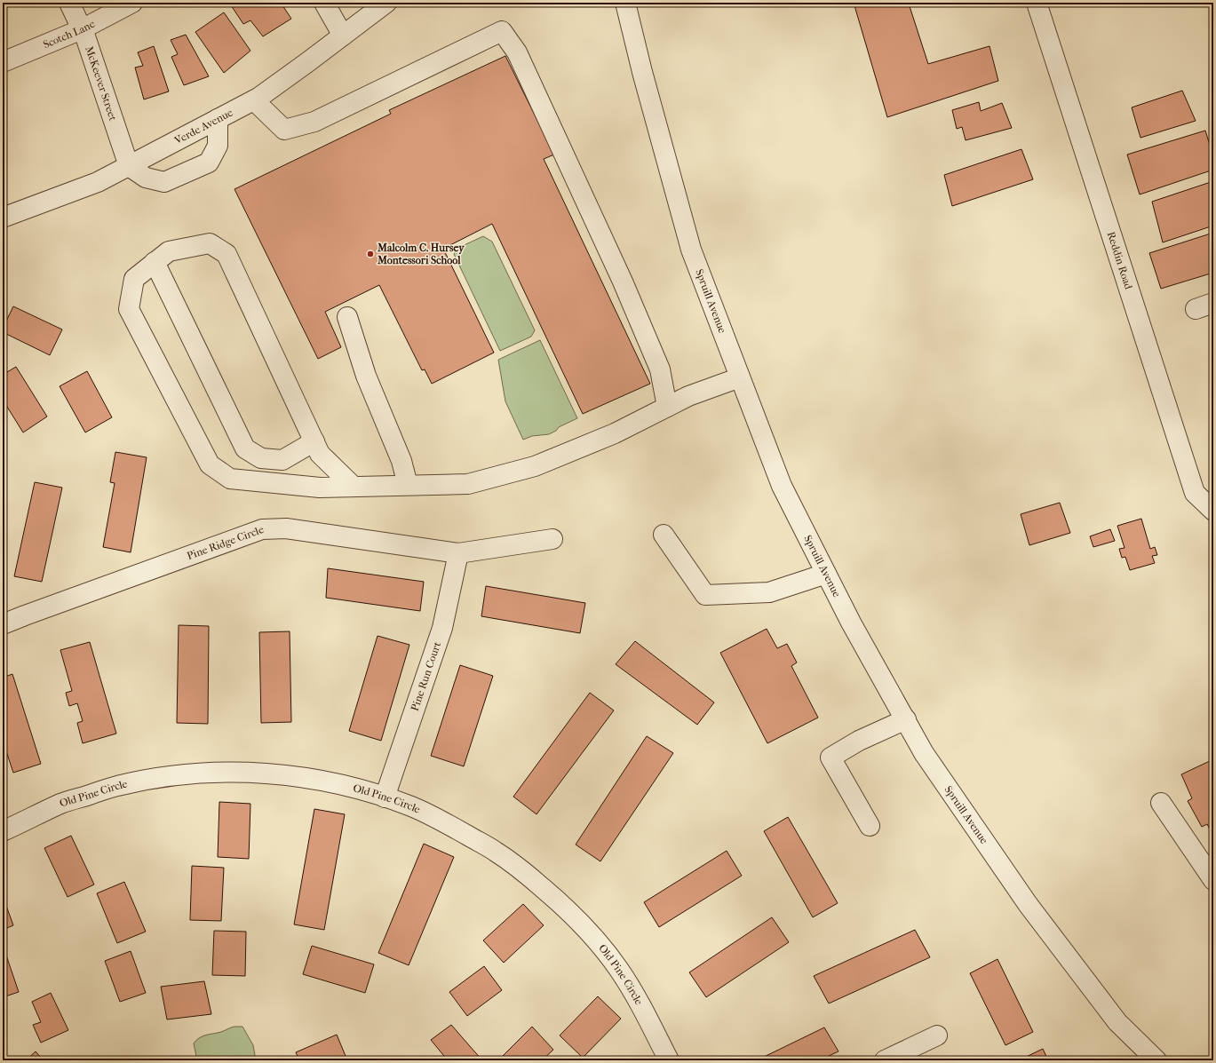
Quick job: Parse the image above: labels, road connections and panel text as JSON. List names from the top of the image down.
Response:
{
  "streets": {
    "street": [
      "Scotch Lane",
      "McKeever Street",
      "Verde Avenue",
      "Reddin Road",
      "Spruill Avenue",
      "Pine Ridge Circle",
      "Pine Run Court",
      "Old Pine Circle"
    ]
  },
  "crossings": [
    ["Scotch Lane", "McKeever Street"],
    ["McKeever Street", "Verde Avenue"],
    ["Pine Ridge Circle", "Pine Run Court"],
    ["Pine Run Court", "Old Pine Circle"]
  ],
  "places": ["Malcolm C. Hursey Montessori School"]
}
